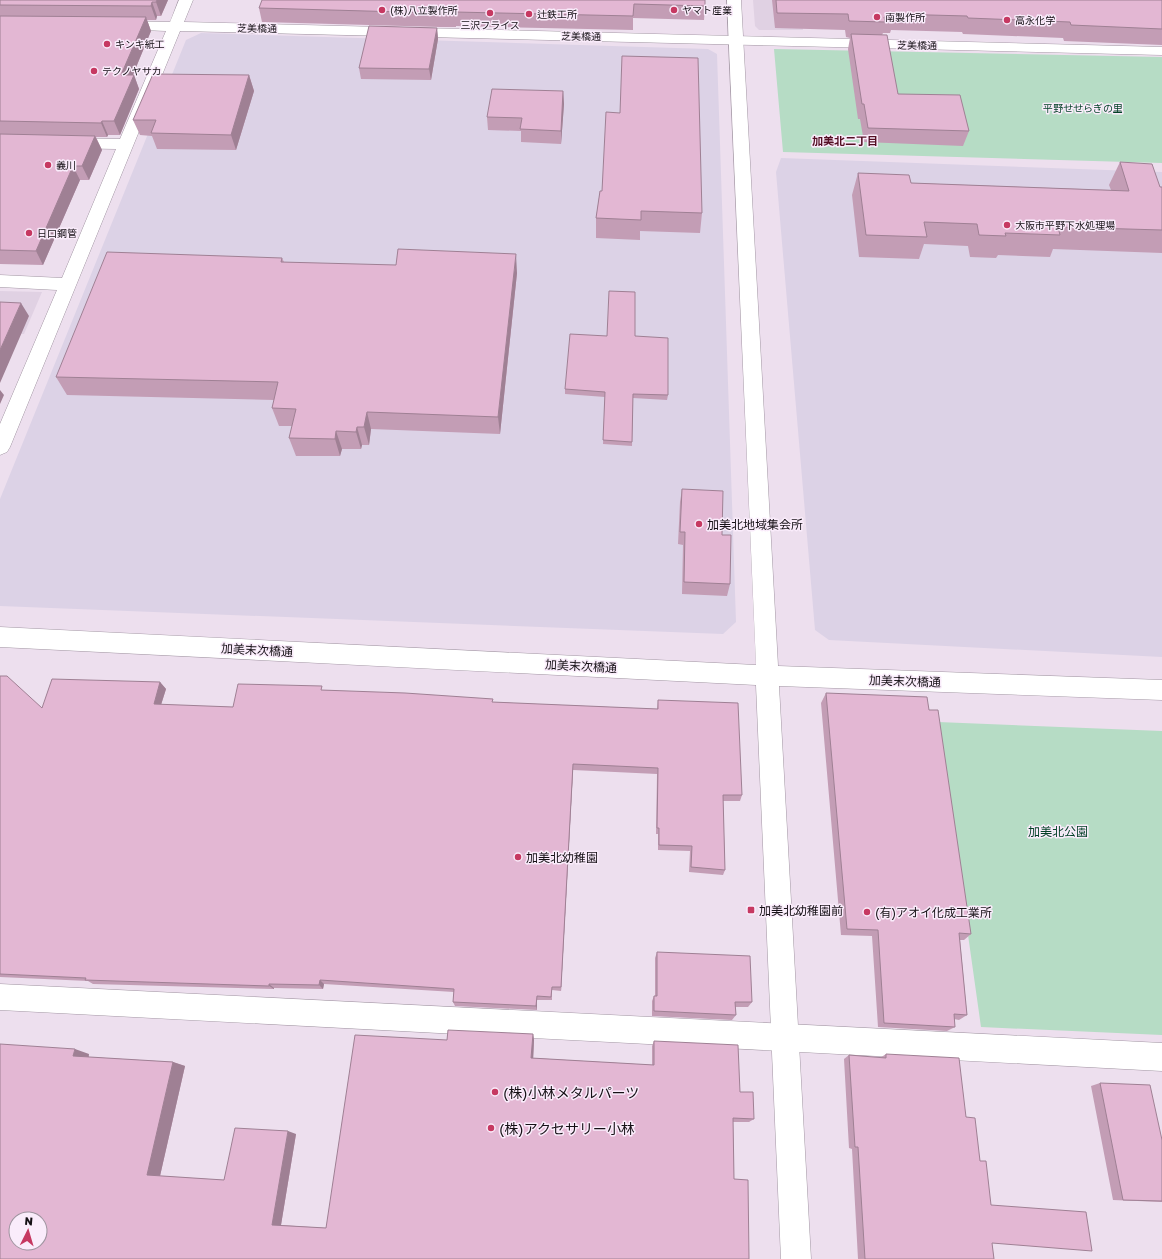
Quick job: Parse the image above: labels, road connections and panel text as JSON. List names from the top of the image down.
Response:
{
  "streets": {
    "street": ["芝美橋通", "加美末次橋通"]
  },
  "districts": ["加美北二丁目"],
  "parks": ["平野せせらぎの里", "加美北公園"],
  "places": {
    "other": [
      "(株)八立製作所",
      "ヤマト産業",
      "三沢フライス",
      "辻鉄工所",
      "南製作所",
      "高永化学",
      "キンキ紙工",
      "テクノヤサカ",
      "義川",
      "大阪市平野下水処理場",
      "日口鋼管",
      "加美北地域集会所",
      "加美北幼稚園",
      "(有)アオイ化成工業所",
      "(株)小林メタルパーツ",
      "(株)アクセサリー小林"
    ],
    "transit": ["加美北幼稚園前"]
  },
  "north": "top"
}
